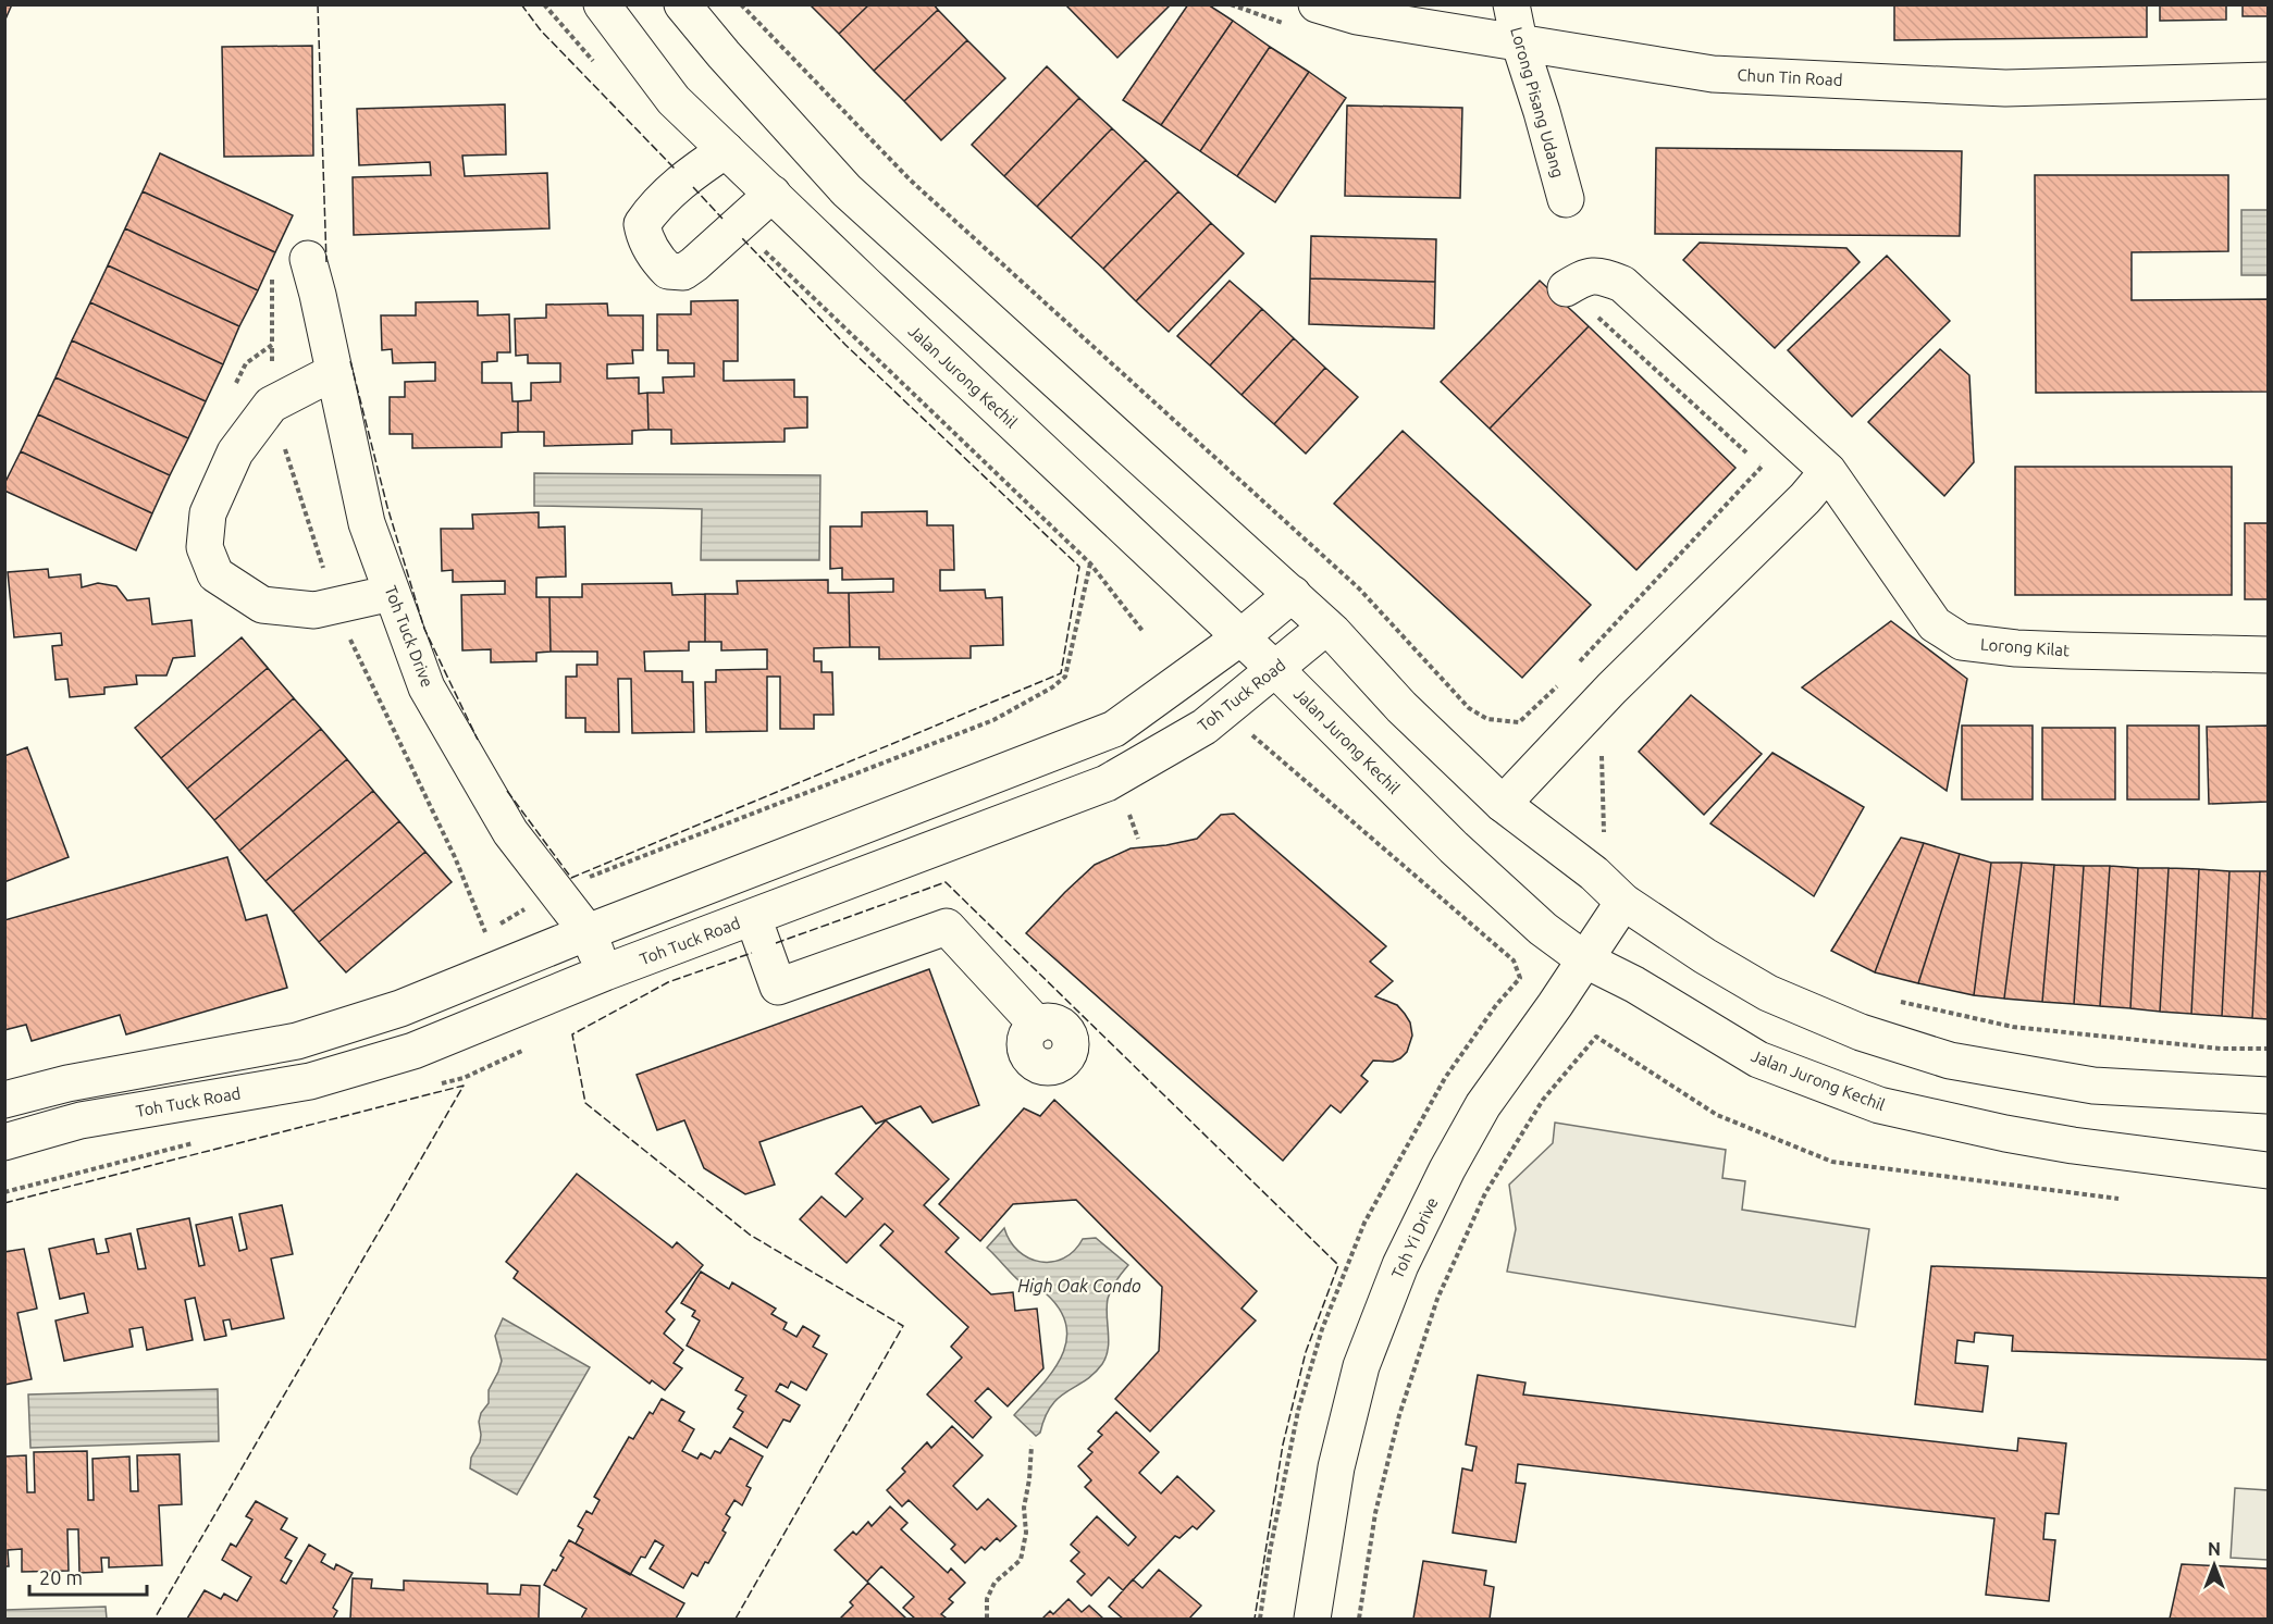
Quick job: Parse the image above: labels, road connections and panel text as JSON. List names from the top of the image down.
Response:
{
  "streets": {
    "street": [
      "Chun Tin Road",
      "Lorong Pisang Udang",
      "Jalan Jurong Kechil",
      "Toh Tuck Drive",
      "Lorong Kilat",
      "Toh Tuck Road",
      "Toh Yi Drive"
    ]
  },
  "crossings": [
    ["Chun Tin Road", "Lorong Pisang Udang"],
    ["Jalan Jurong Kechil", "Toh Tuck Road"],
    ["Jalan Jurong Kechil", "Toh Yi Drive"],
    ["Toh Tuck Drive", "Toh Tuck Road"]
  ],
  "water": ["High Oak Condo"],
  "scale_bar": "20 m",
  "north": "top"
}
